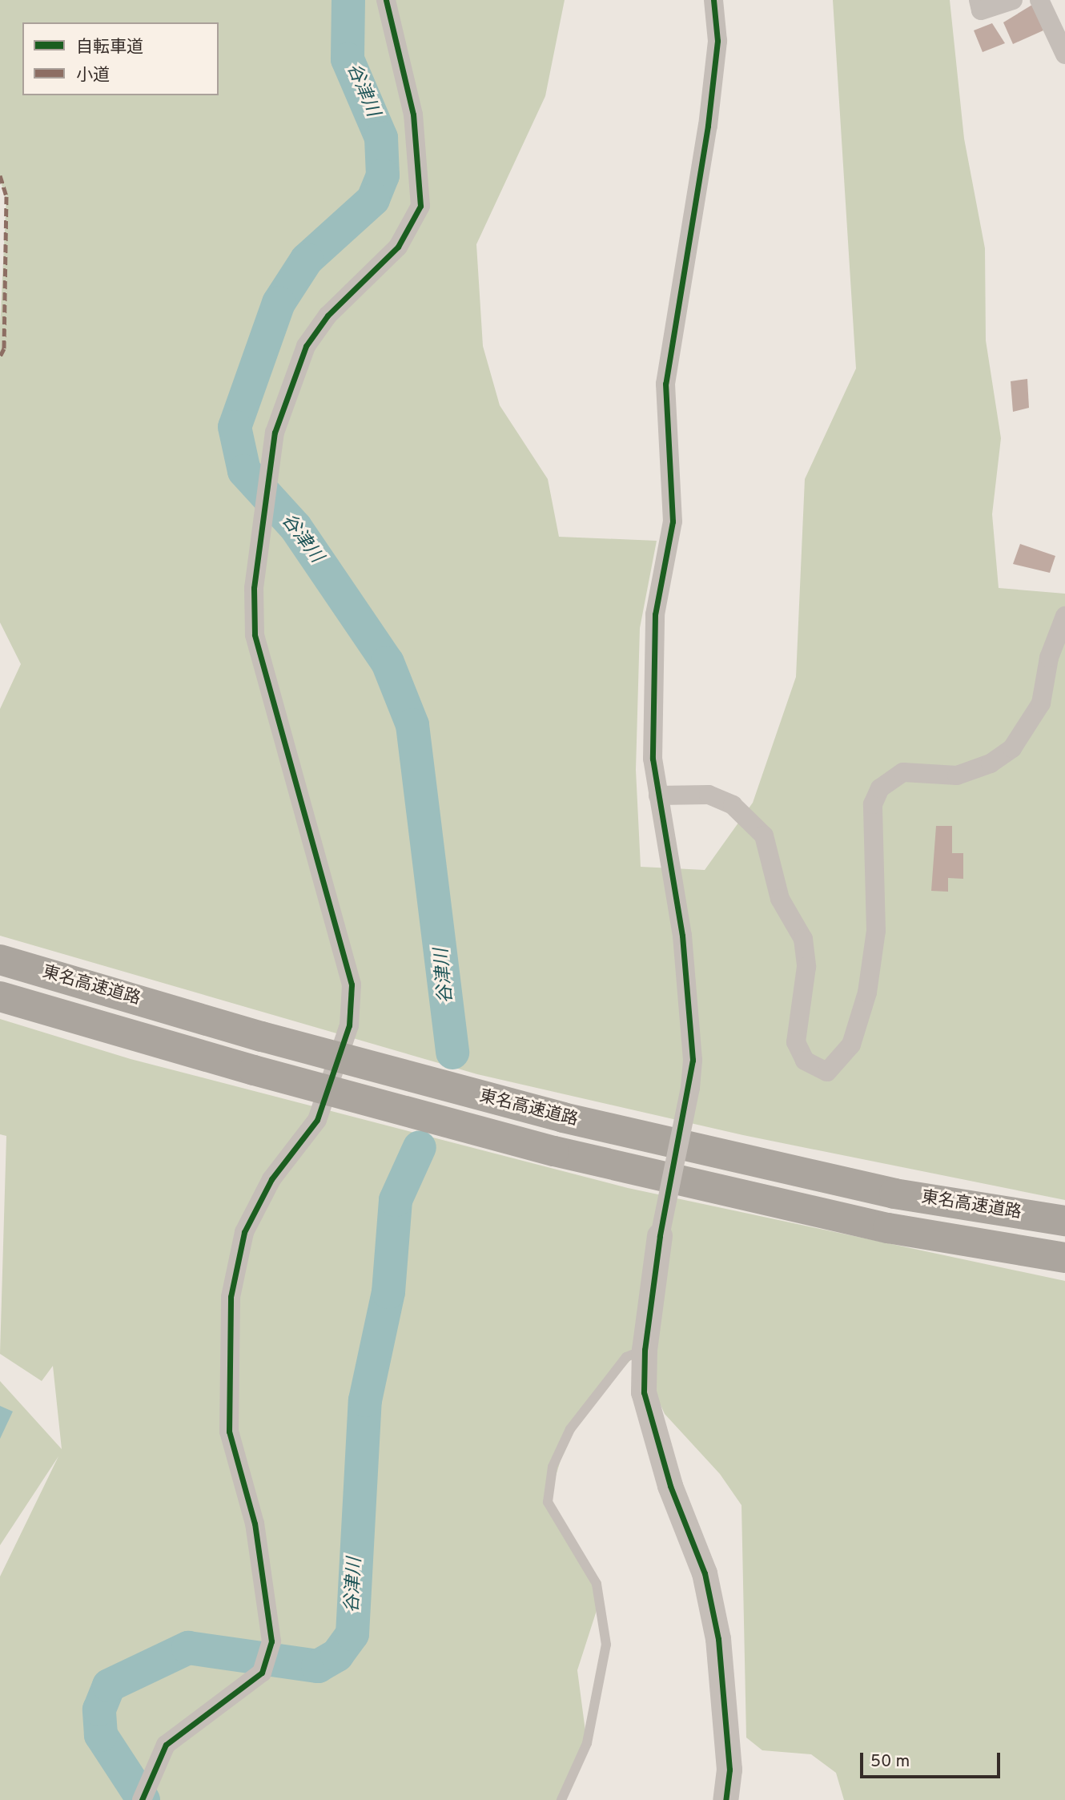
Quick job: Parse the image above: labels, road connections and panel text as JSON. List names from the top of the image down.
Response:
{
  "streets": {
    "highway": ["東名高速道路"]
  },
  "water": ["谷津川"],
  "legend": ["自転車道", "小道"],
  "scale_bar": "50 m"
}
